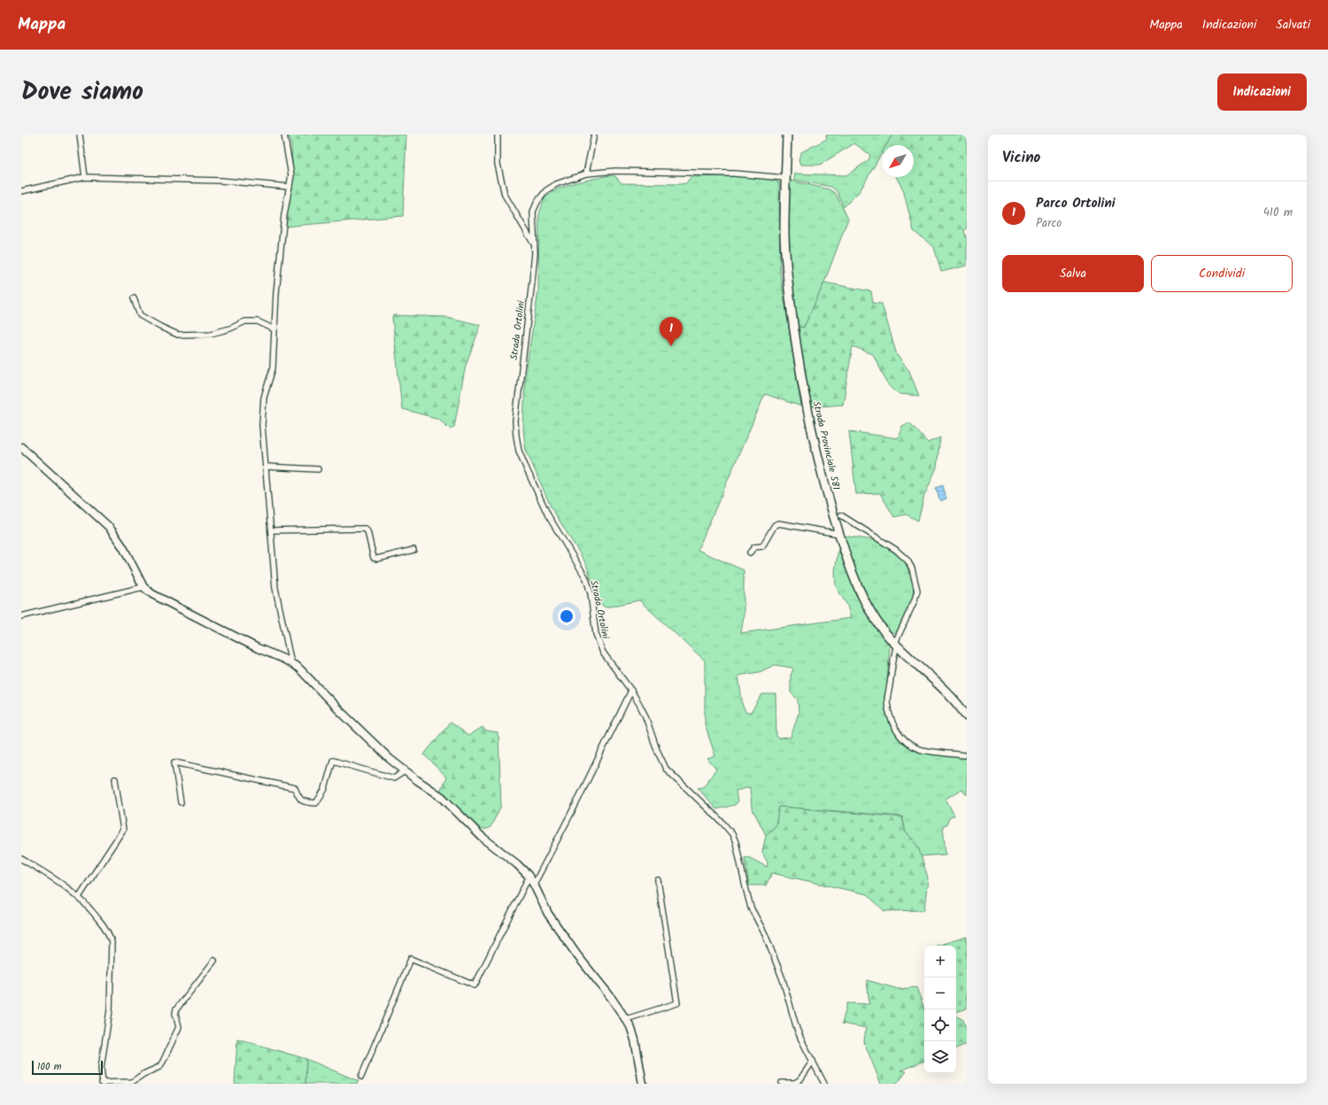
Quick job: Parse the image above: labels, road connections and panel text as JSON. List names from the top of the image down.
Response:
{
  "streets": {
    "main road": ["Strada Provinciale 581"],
    "street": ["Strada Ortolini"]
  },
  "crossings": [
    ["Strada Ortolini", "Strada Provinciale 581"]
  ],
  "scale_bar": "100 m",
  "north": "bottom left",
  "page": {
    "header": "Mappa",
    "nav": ["Mappa", "Indicazioni", "Salvati"],
    "title": "Dove siamo",
    "buttons": [
      "Indicazioni",
      ["Salva", "Condividi"]
    ],
    "heading": "Vicino",
    "list": [
      {
        "mark": "1",
        "name": "Parco Ortolini",
        "note": "Parco",
        "value": "410 m"
      }
    ],
    "pins": "1",
    "map_buttons": ["+", "−"],
    "scale": "100 m"
  }
}
